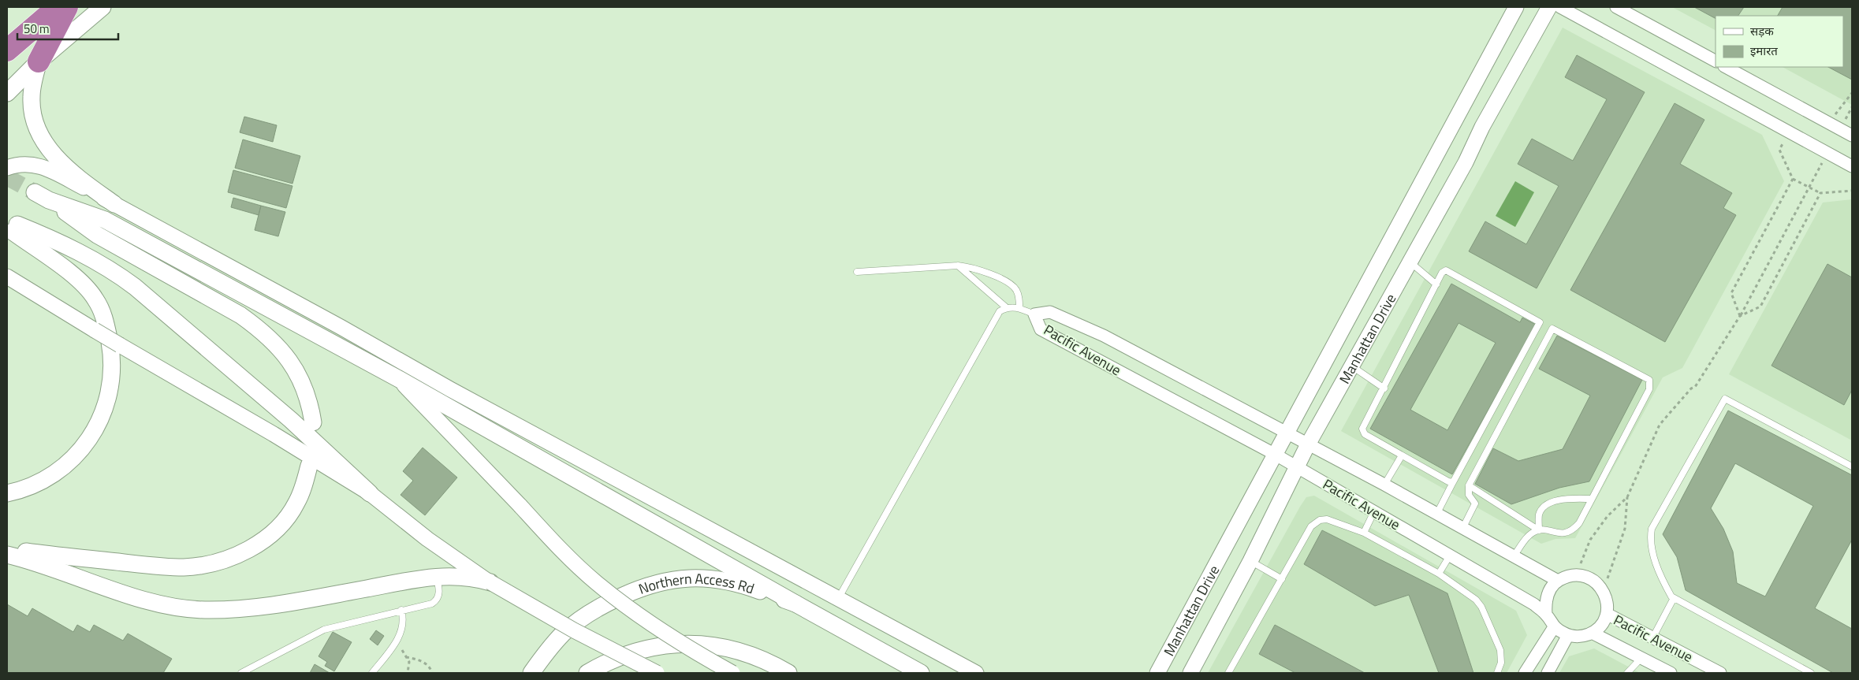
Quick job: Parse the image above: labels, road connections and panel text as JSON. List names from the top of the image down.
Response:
{
  "streets": {
    "main road": ["Northern Access Rd"],
    "street": ["Manhattan Drive", "Pacific Avenue"]
  },
  "crossings": [
    ["Manhattan Drive", "Pacific Avenue"]
  ],
  "legend": ["सड़क", "इमारत"],
  "scale_bar": "50 m"
}
